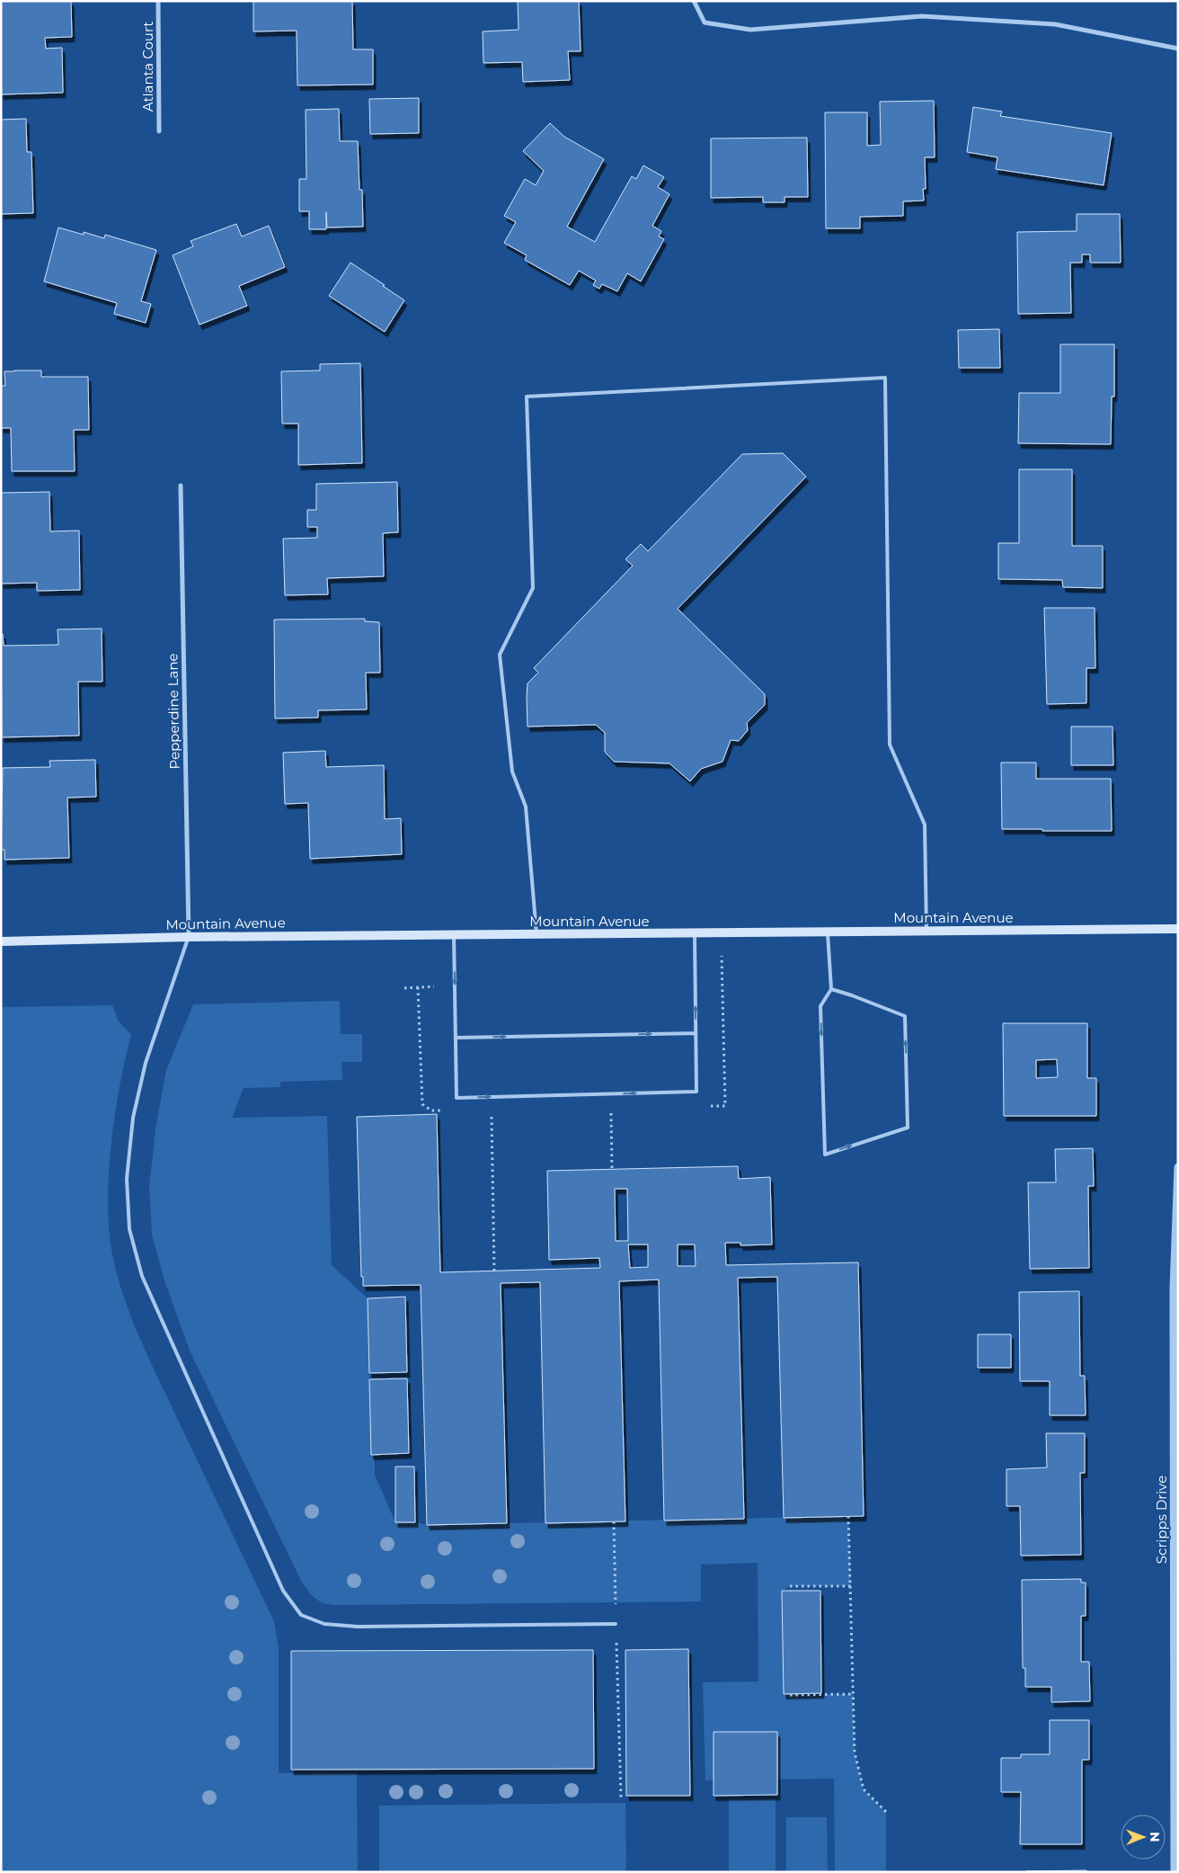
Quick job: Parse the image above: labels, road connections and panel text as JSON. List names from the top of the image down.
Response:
{
  "streets": {
    "main road": ["Mountain Avenue"],
    "street": ["Atlanta Court", "Pepperdine Lane", "Scripps Drive"]
  },
  "crossings": [
    ["Pepperdine Lane", "Mountain Avenue"]
  ],
  "north": "right"
}
